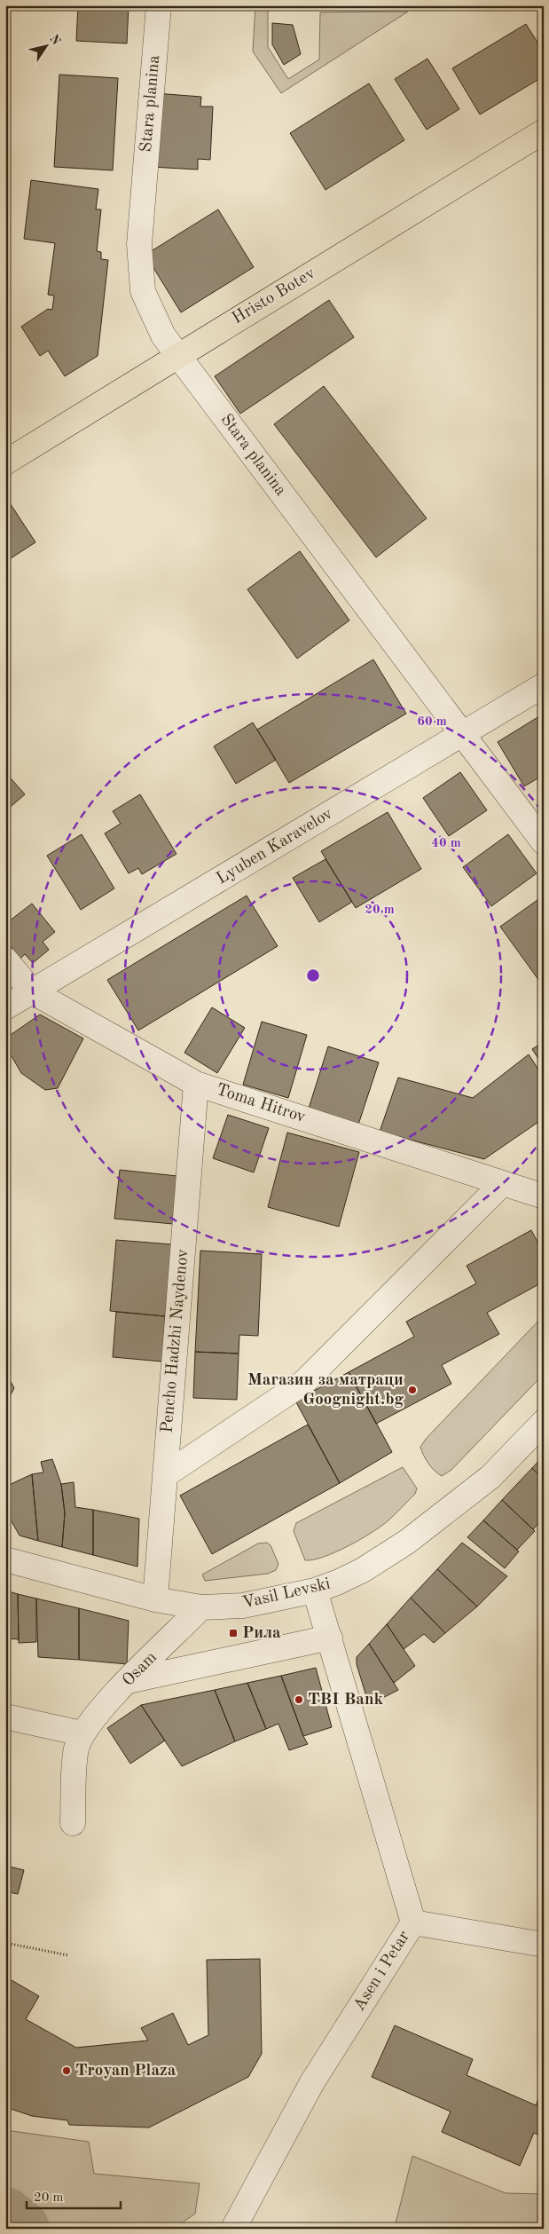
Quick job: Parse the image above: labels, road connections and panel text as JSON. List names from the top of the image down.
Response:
{
  "streets": {
    "main road": ["Hristo Botev"],
    "street": [
      "Stara planina",
      "Lyuben Karavelov",
      "Toma Hitrov",
      "Pencho Hadzhi Naydenov",
      "Vasil Levski",
      "Osam",
      "Asen i Petar"
    ]
  },
  "crossings": [
    ["Stara planina", "Hristo Botev"],
    ["Stara planina", "Lyuben Karavelov"],
    ["Lyuben Karavelov", "Toma Hitrov"],
    ["Toma Hitrov", "Pencho Hadzhi Naydenov"],
    ["Pencho Hadzhi Naydenov", "Vasil Levski"],
    ["Vasil Levski", "Osam"],
    ["Vasil Levski", "Asen i Petar"]
  ],
  "places": {
    "other": ["Магазин за матраци Goognight.bg", "TBI Bank", "Troyan Plaza"],
    "transit": ["Рила"]
  },
  "scale_bar": "20 m",
  "north": "top right",
  "rings": ["60 m", "40 m", "20 m"]
}
